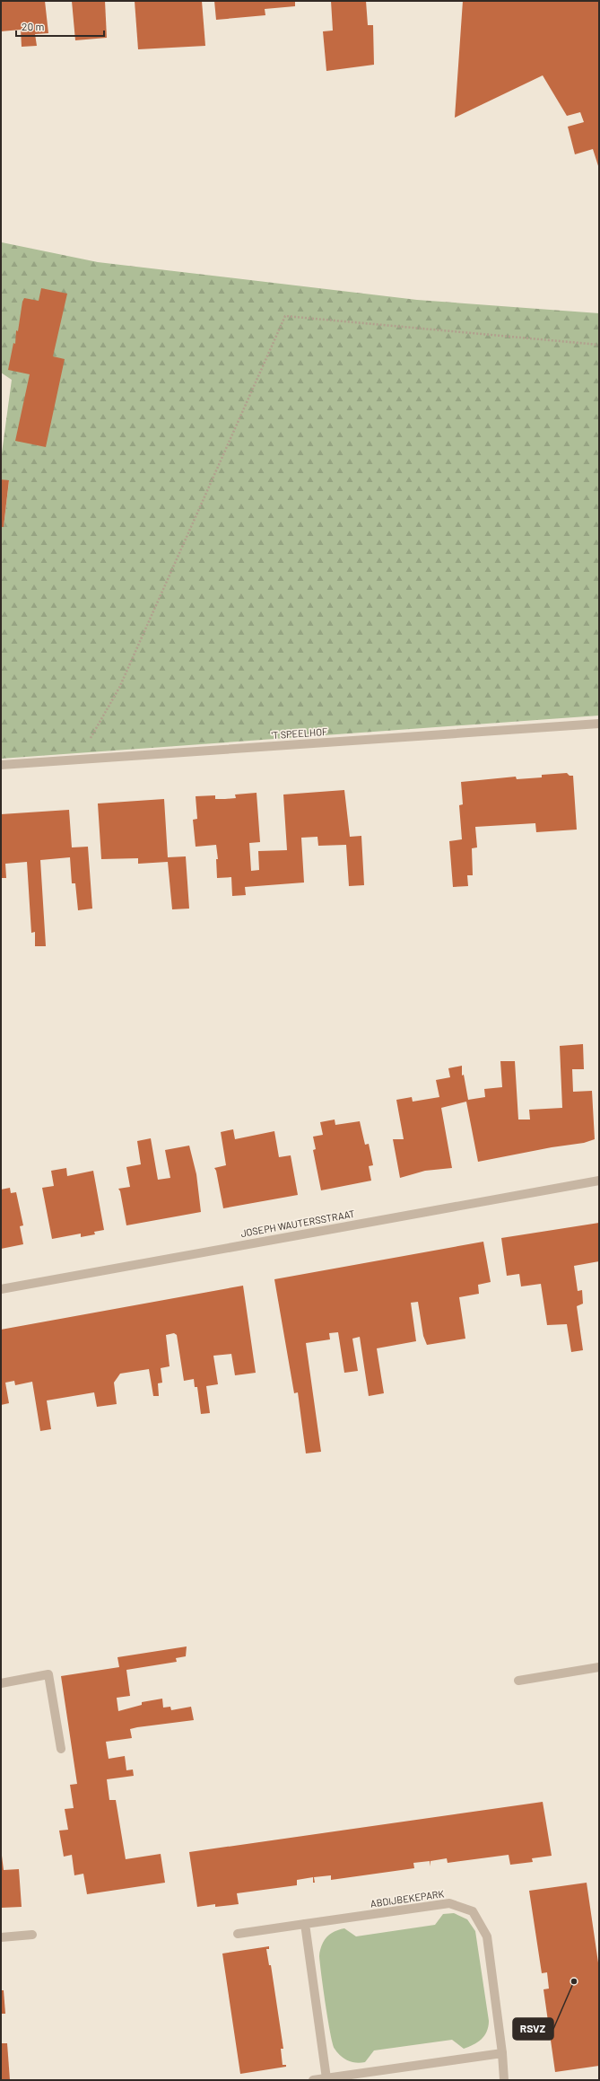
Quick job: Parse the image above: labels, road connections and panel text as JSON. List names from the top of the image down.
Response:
{
  "streets": {
    "street": ["'T SPEELHOF", "JOSEPH WAUTERSSTRAAT", "ABDIJBEKEPARK"]
  },
  "places": ["RSVZ"],
  "scale_bar": "20 m"
}
